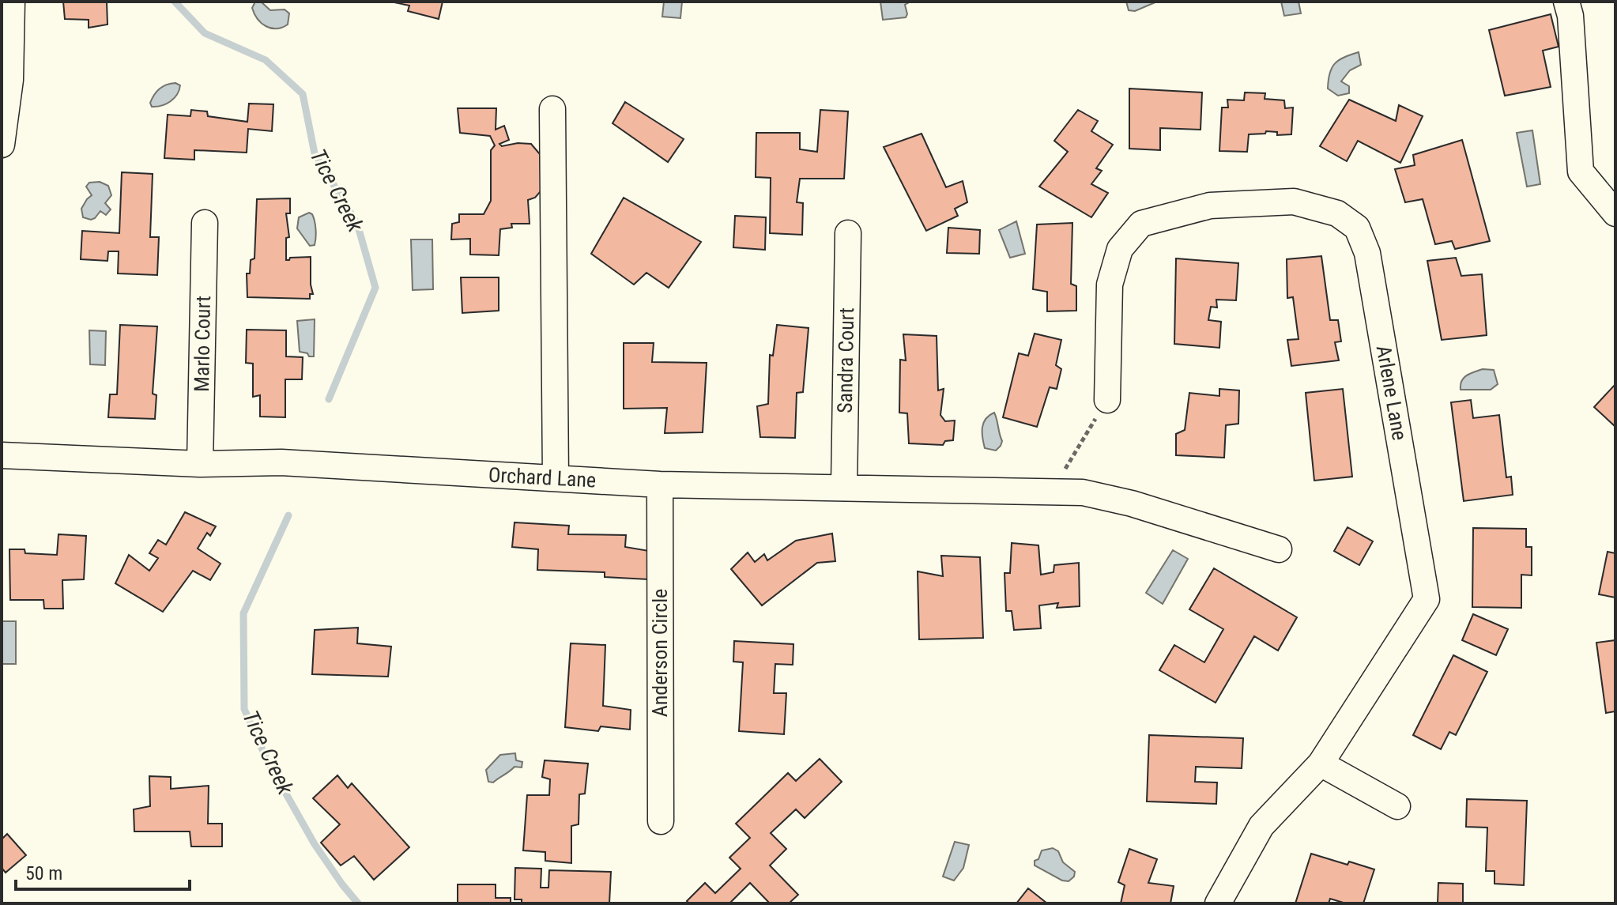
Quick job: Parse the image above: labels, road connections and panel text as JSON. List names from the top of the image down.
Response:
{
  "streets": {
    "street": [
      "Marlo Court",
      "Sandra Court",
      "Arlene Lane",
      "Orchard Lane",
      "Anderson Circle"
    ]
  },
  "crossings": [
    ["Marlo Court", "Orchard Lane"],
    ["Sandra Court", "Orchard Lane"],
    ["Orchard Lane", "Anderson Circle"]
  ],
  "water": ["Tice Creek"],
  "scale_bar": "50 m"
}
